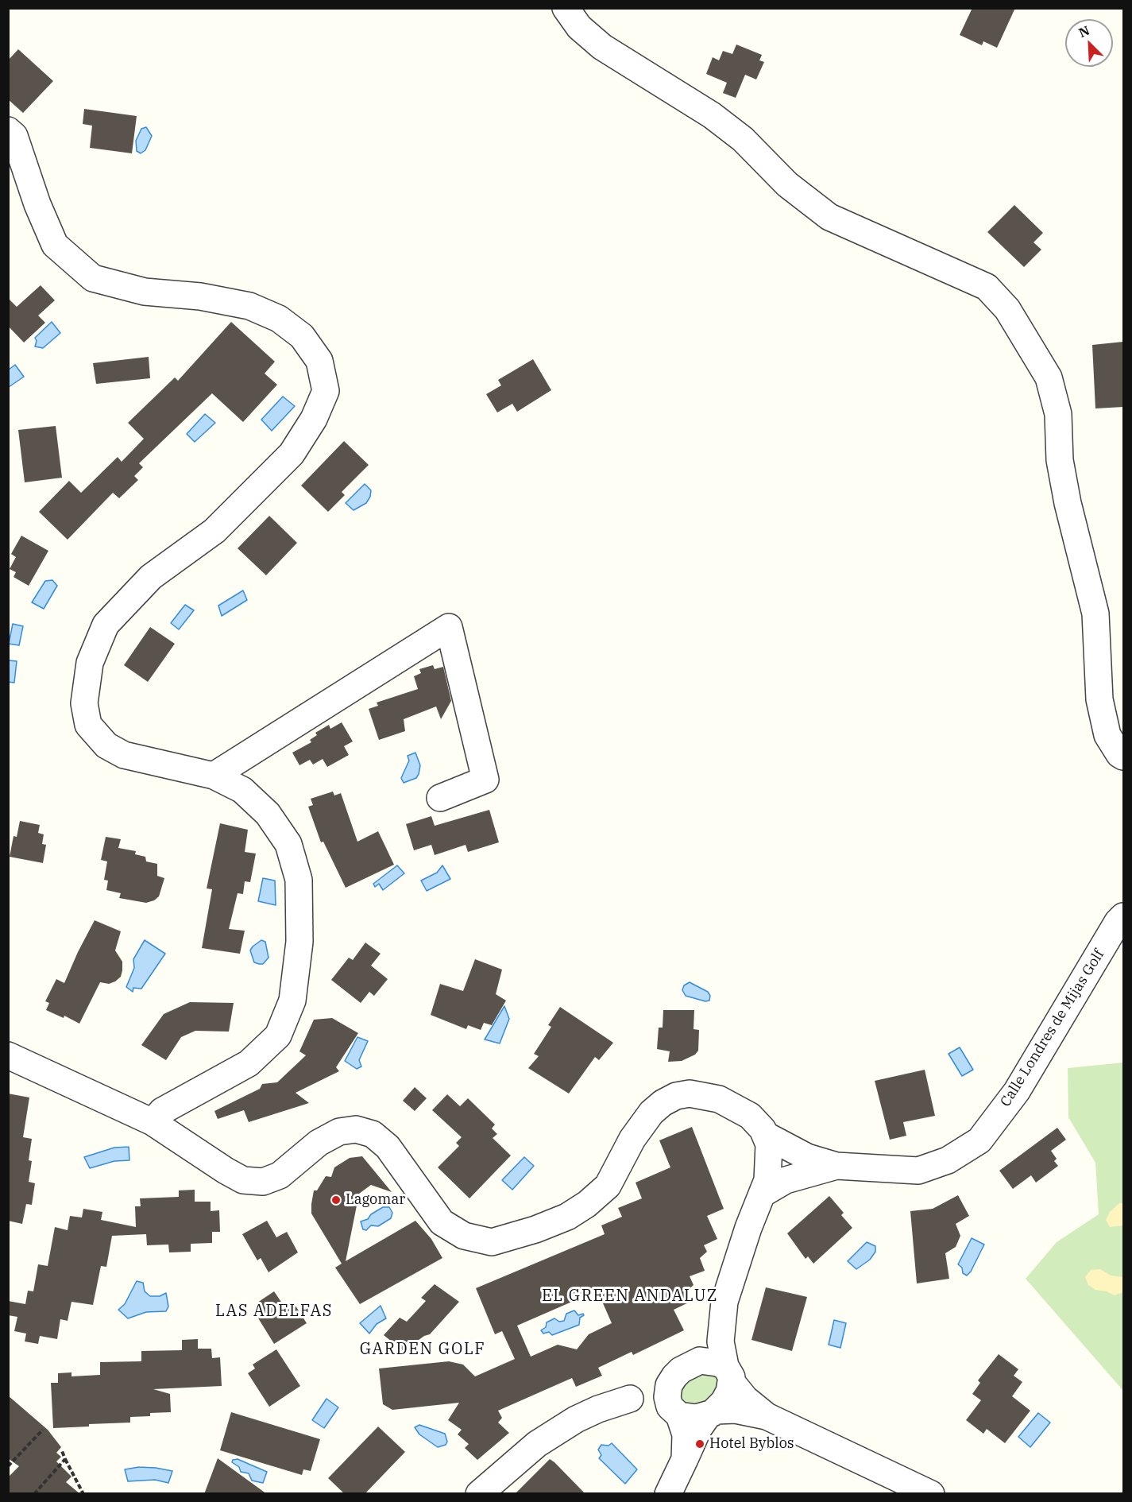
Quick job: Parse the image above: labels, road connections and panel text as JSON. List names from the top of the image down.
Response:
{
  "streets": {
    "street": ["Calle Londres de Mijas Golf"]
  },
  "districts": ["EL GREEN ANDALUZ", "LAS ADELFAS", "GARDEN GOLF"],
  "places": ["Lagomar", "Hotel Byblos"],
  "north": "top left"
}
